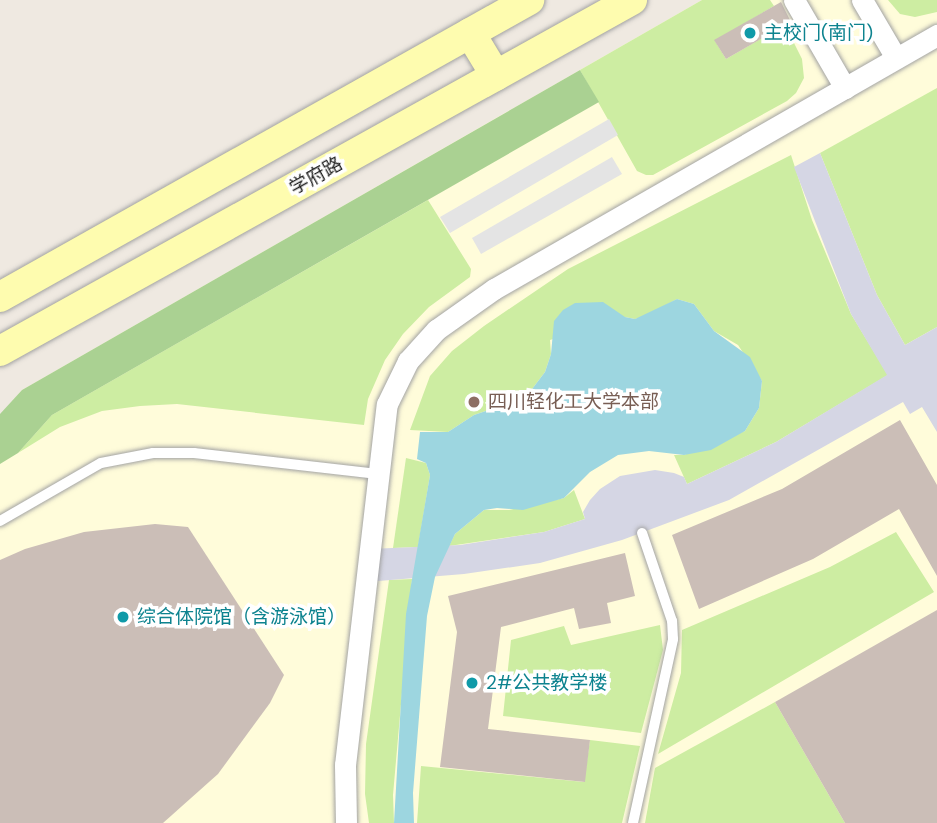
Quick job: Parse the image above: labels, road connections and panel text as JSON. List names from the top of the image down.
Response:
{
  "streets": {
    "main road": ["学府路"]
  },
  "places": [
    "主校门(南门)",
    "四川轻化工大学本部",
    "综合体院馆（含游泳馆）",
    "2#公共教学楼"
  ]
}
